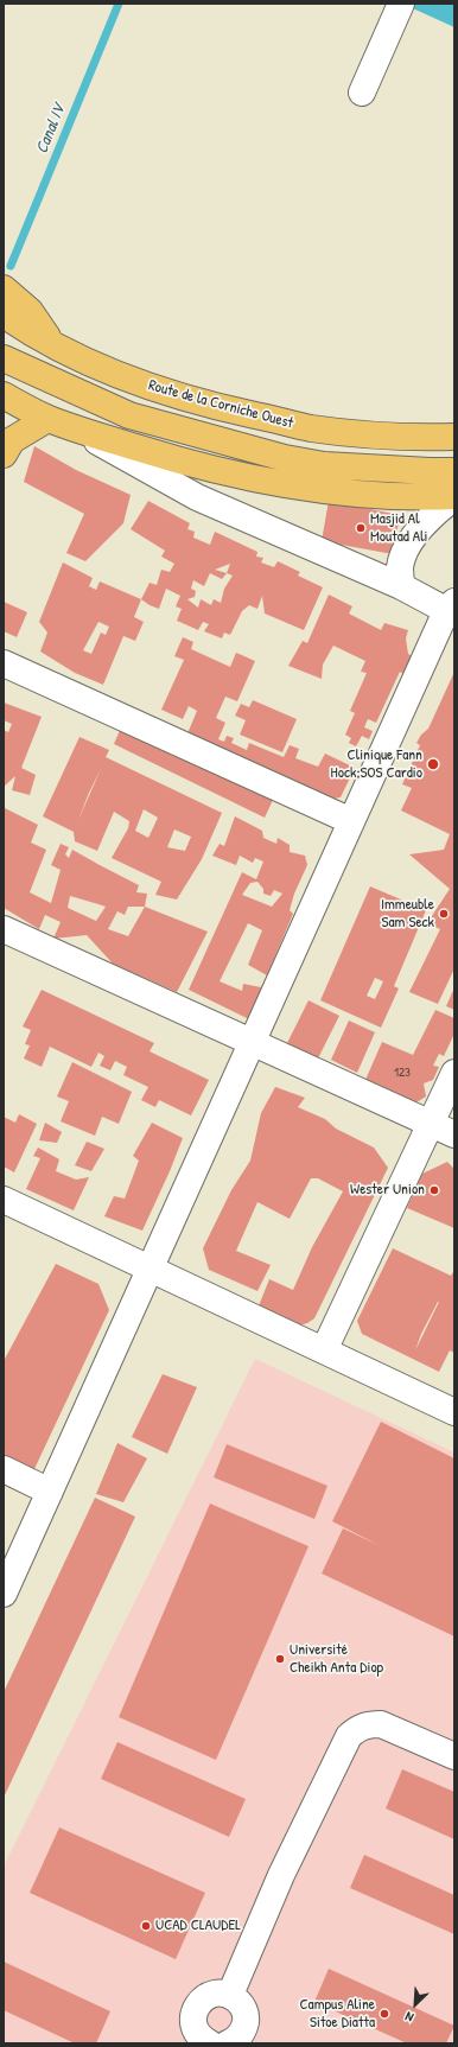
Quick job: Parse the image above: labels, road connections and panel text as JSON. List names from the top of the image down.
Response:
{
  "streets": {
    "main road": ["Route de la Corniche Ouest"]
  },
  "water": ["Canal IV"],
  "places": [
    "Masjid Al Moutad Ali",
    "Clinique Fann Hock;SOS Cardio",
    "Immeuble Sam Seck",
    "Wester Union",
    "Université Cheikh Anta Diop",
    "UCAD CLAUDEL",
    "Campus Aline Sitoe Diatta"
  ],
  "house_numbers": ["123"],
  "north": "bottom left"
}
